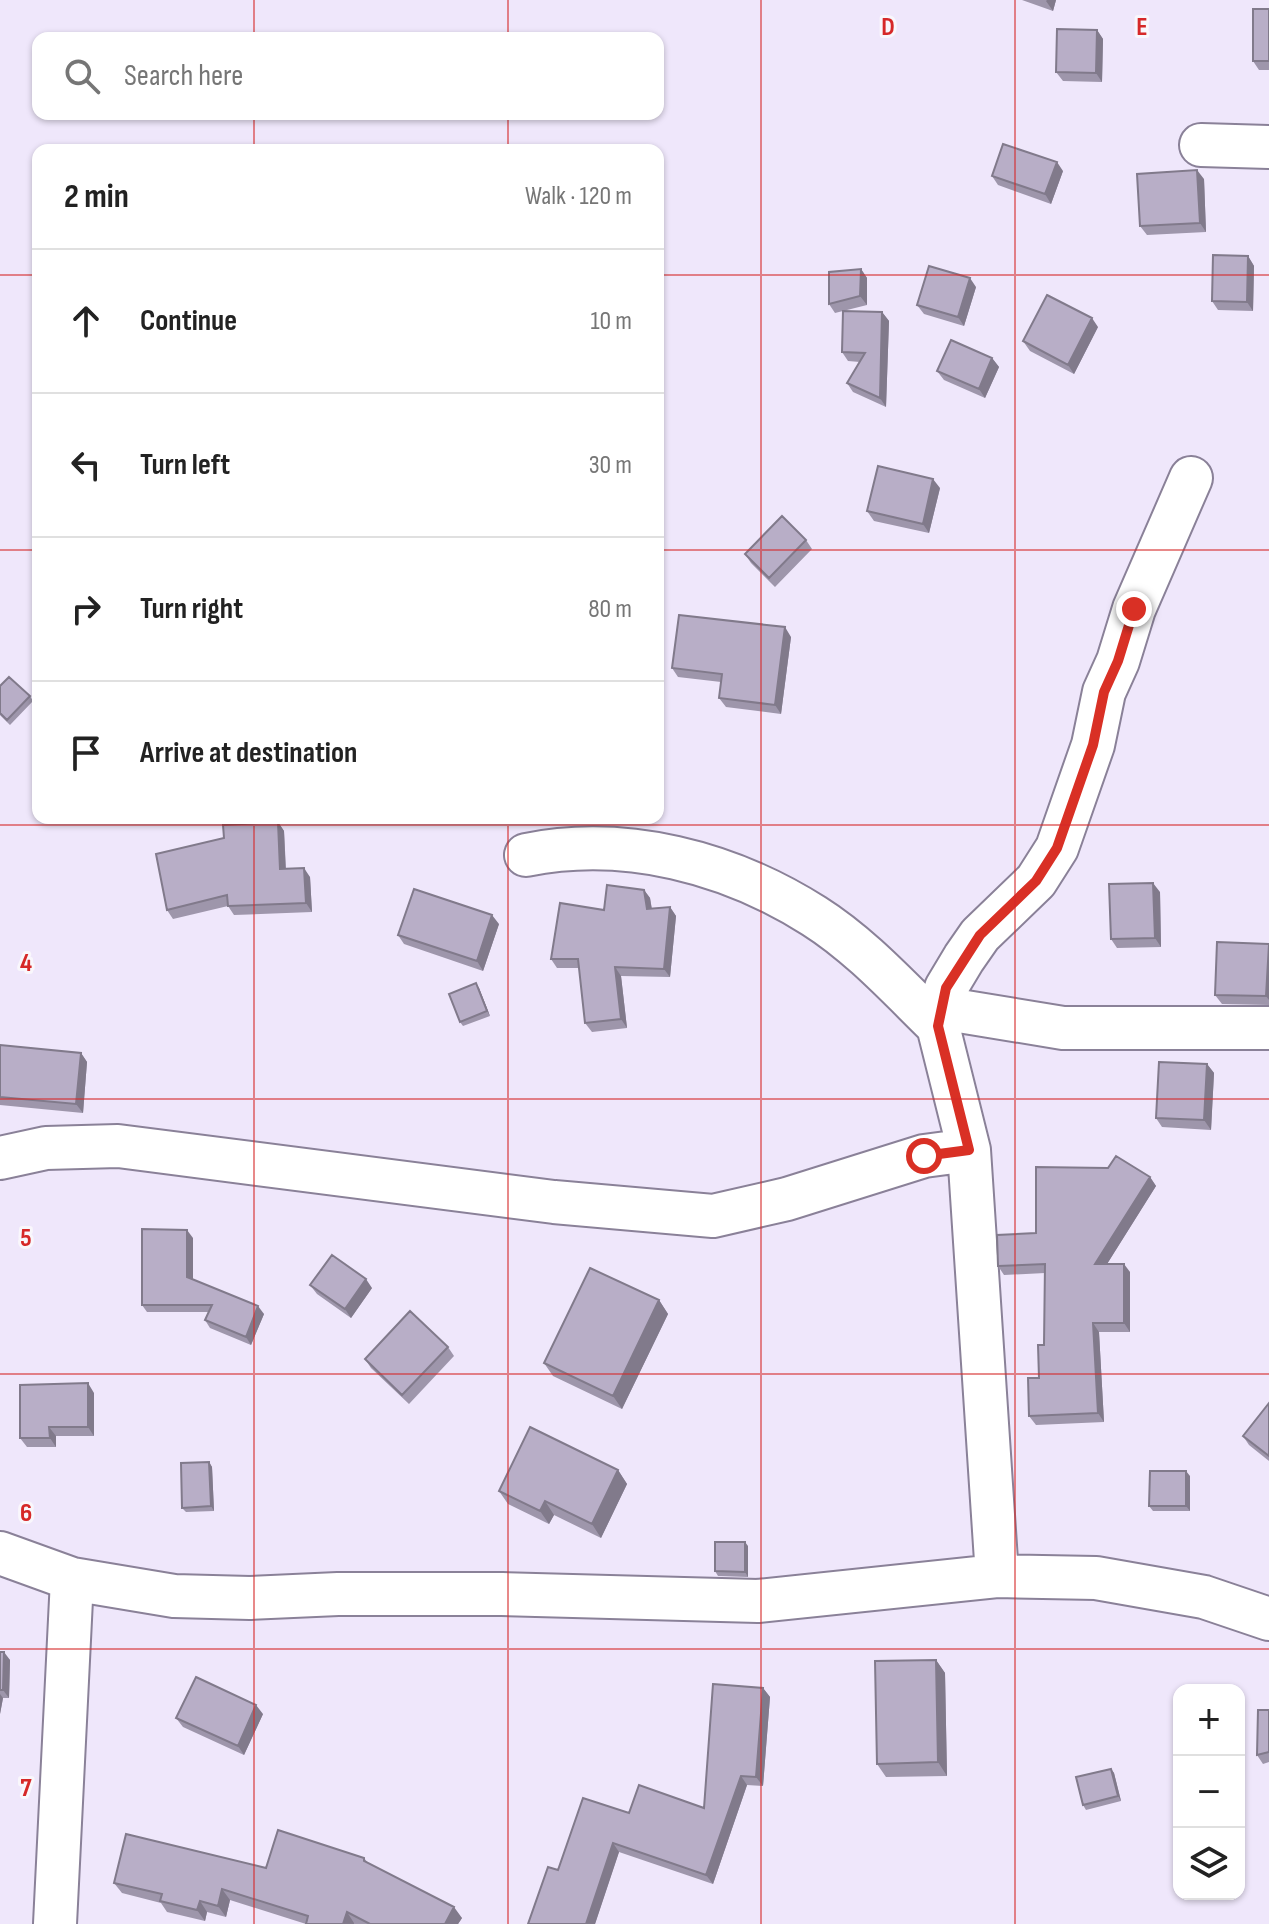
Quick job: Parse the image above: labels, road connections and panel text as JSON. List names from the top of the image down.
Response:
{
  "page": {
    "search": "Search here",
    "heading": ["2 min", "Walk · 120 m"],
    "list": [
      ["Continue", "10 m"],
      ["Turn left", "30 m"],
      ["Turn right", "80 m"],
      "Arrive at destination"
    ],
    "map_buttons": ["+", "−"]
  },
  "grid": {
    "columns": ["D", "E"],
    "rows": [
      "4",
      "5",
      "6",
      "7"
    ]
  }
}
